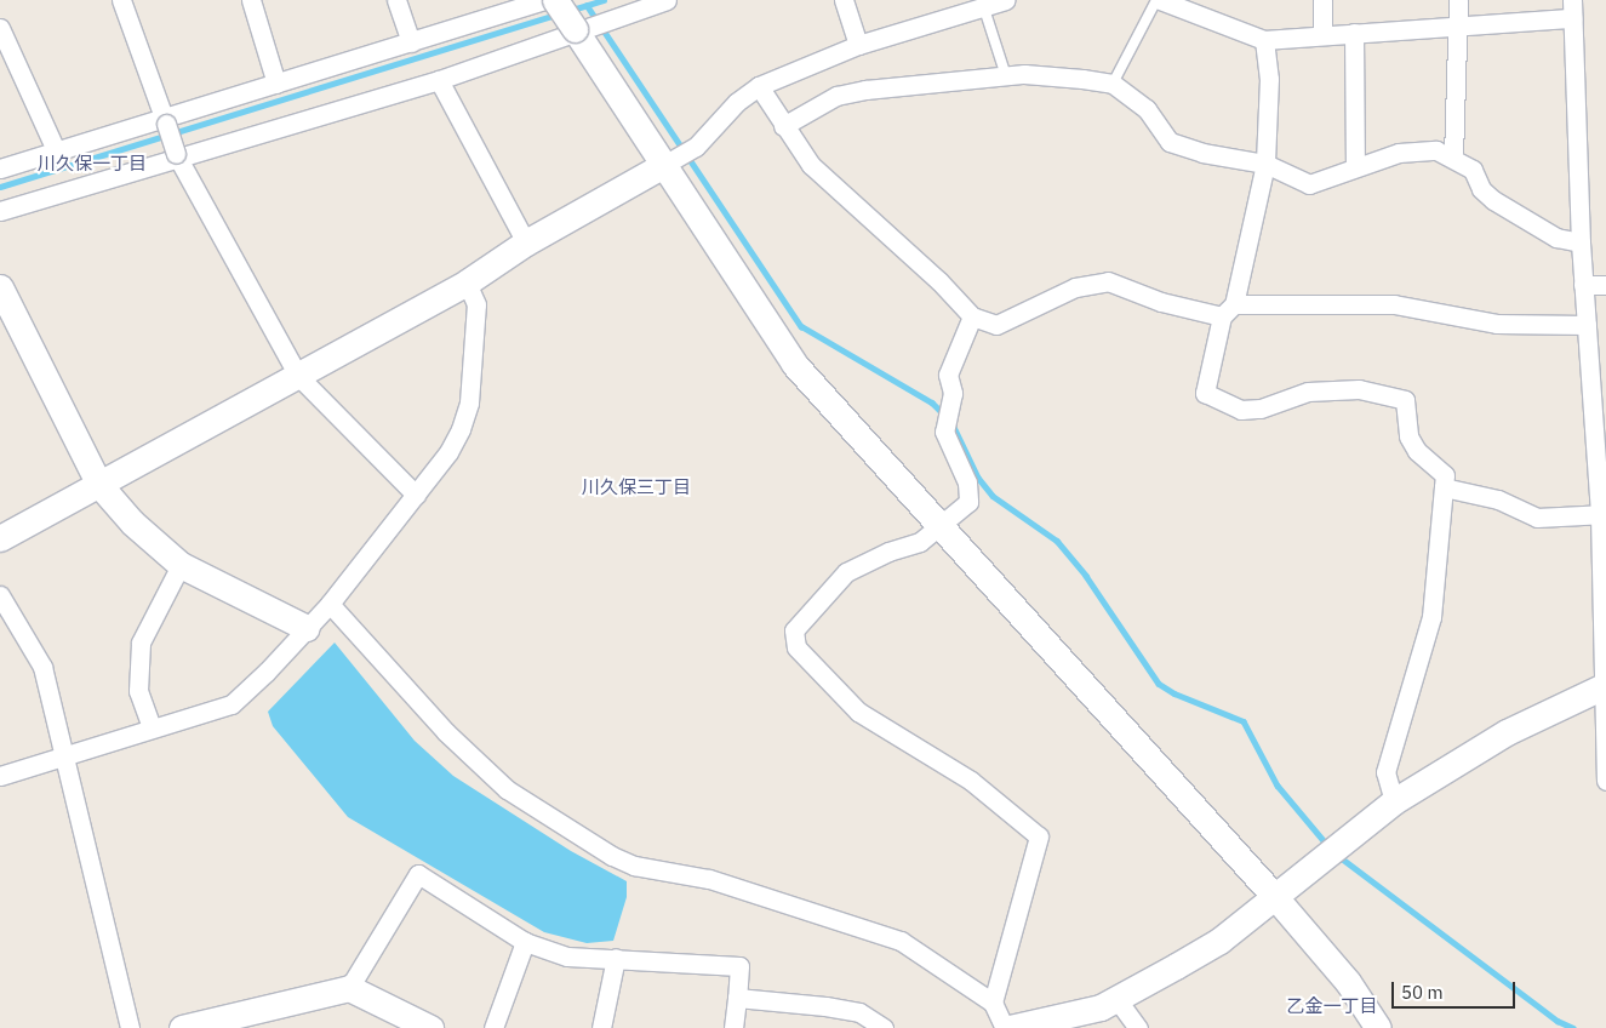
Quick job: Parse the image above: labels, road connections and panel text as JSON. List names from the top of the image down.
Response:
{
  "districts": ["川久保一丁目", "川久保三丁目", "乙金一丁目"],
  "scale_bar": "50 m"
}
